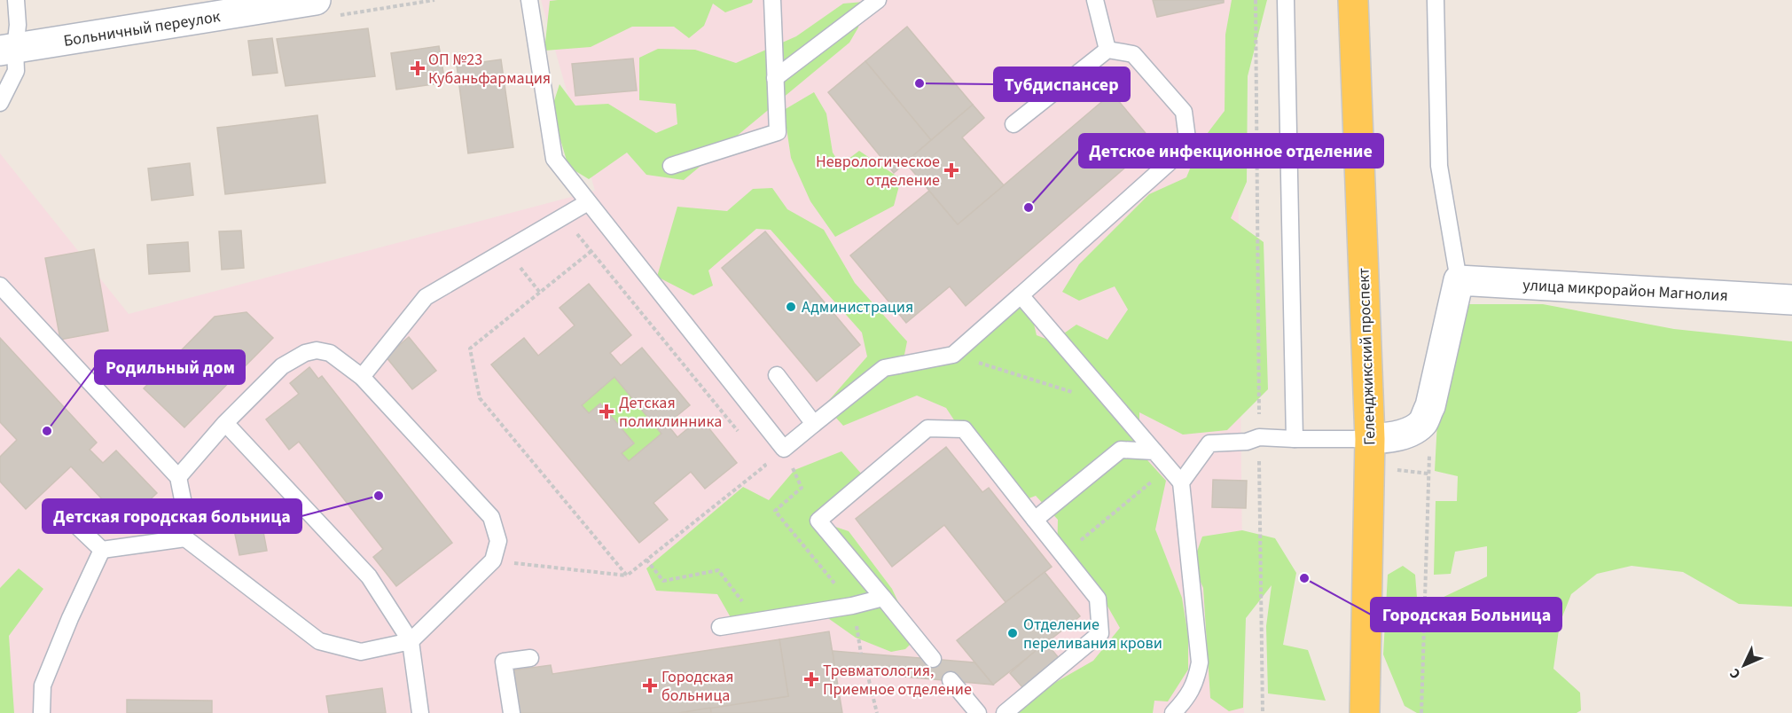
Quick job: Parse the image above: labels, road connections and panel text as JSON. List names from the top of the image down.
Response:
{
  "streets": {
    "main road": ["Геленджикский проспект"],
    "street": ["Больничный переулок", "улица микрорайон Магнолия"]
  },
  "places": {
    "health": [
      "ОП №23 Кубаньфармация",
      "Неврологическое отделение",
      "Детская поликлинника",
      "Тревматология, Приемное отделение",
      "Городская больница"
    ],
    "other": [
      "Тубдиспансер",
      "Детское инфекционное отделение",
      "Администрация",
      "Родильный дом",
      "Детская городская больница",
      "Городская Больница",
      "Отделение переливания крови"
    ]
  },
  "north": "bottom left"
}
